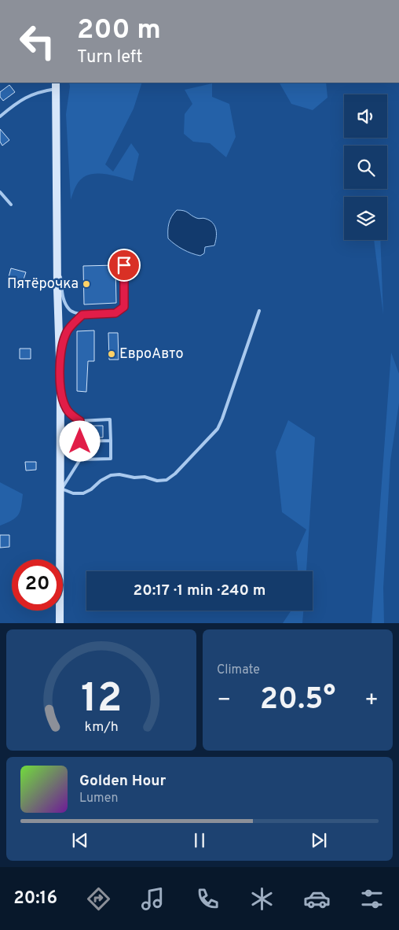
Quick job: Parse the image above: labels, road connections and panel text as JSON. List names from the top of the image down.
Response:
{
  "places": ["Пятёрочка", "ЕвроАвто"],
  "page": {
    "turn": ["200 m", "Turn left"],
    "limit": "20",
    "trip": "20:17 · 1 min · 240 m",
    "tile": "Climate",
    "heat": ["−", "20.5°", "+"],
    "song": ["Golden Hour", "Lumen"],
    "tabs": "20:16",
    "gauge": ["12", "km/h"]
  }
}
